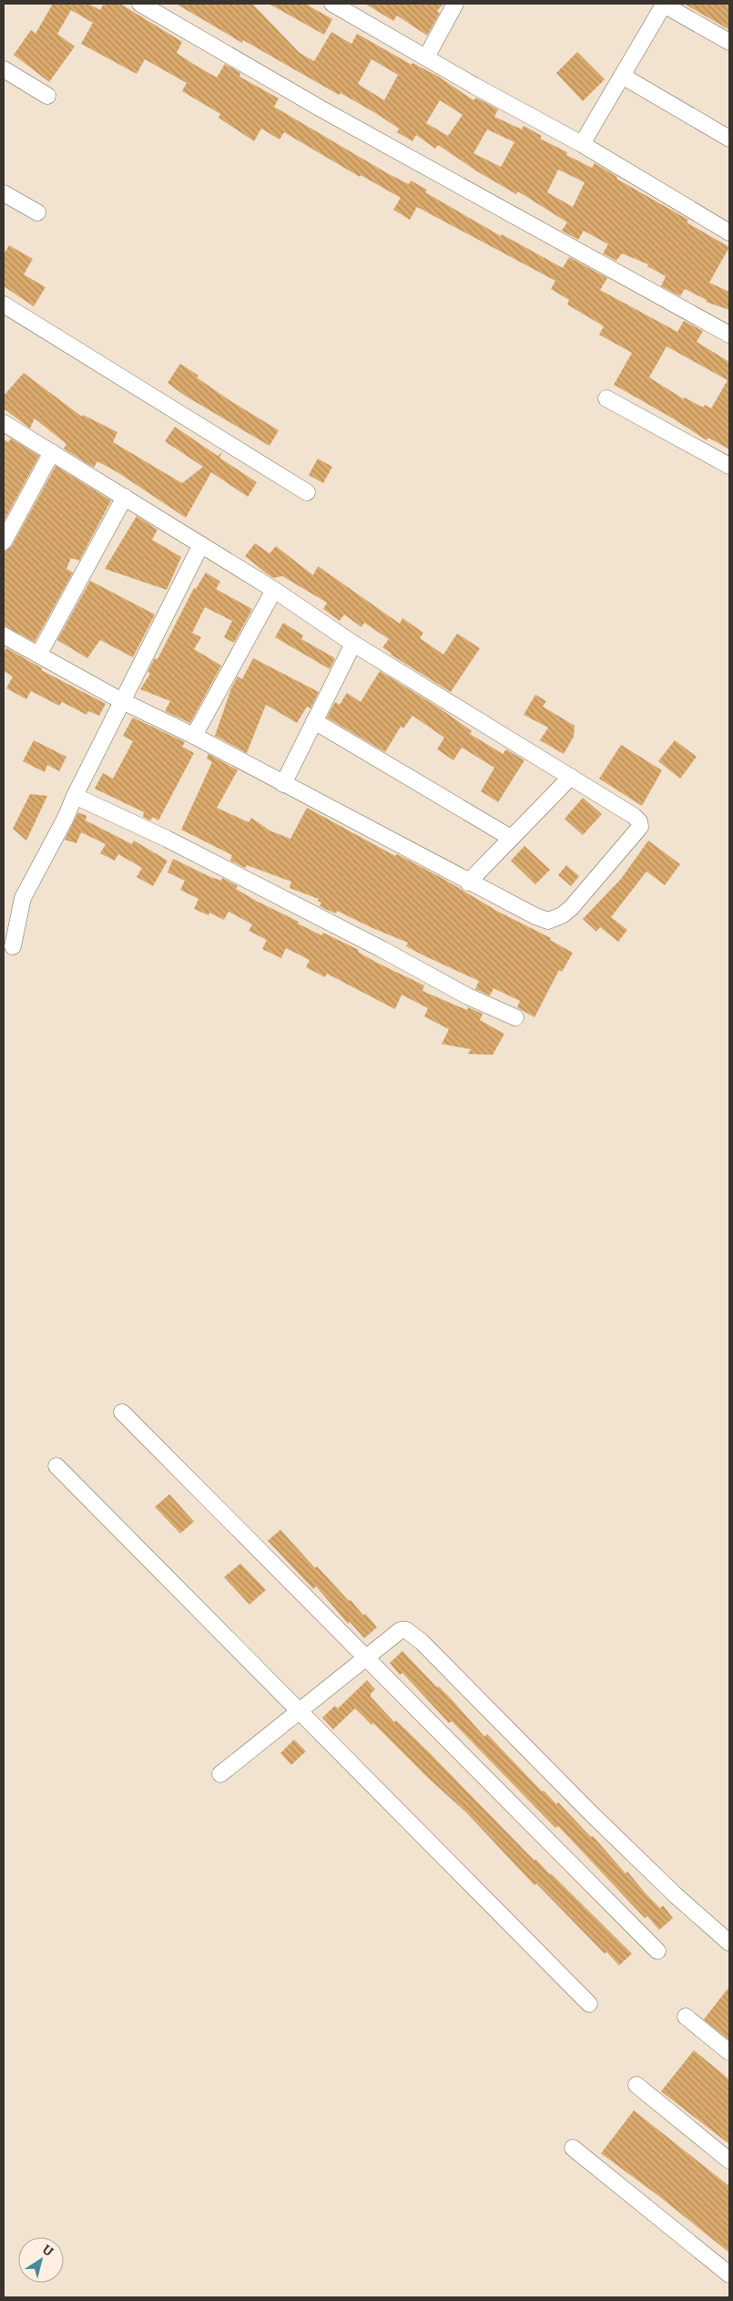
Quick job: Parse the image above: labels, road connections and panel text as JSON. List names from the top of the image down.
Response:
{
  "north": "top right"
}
